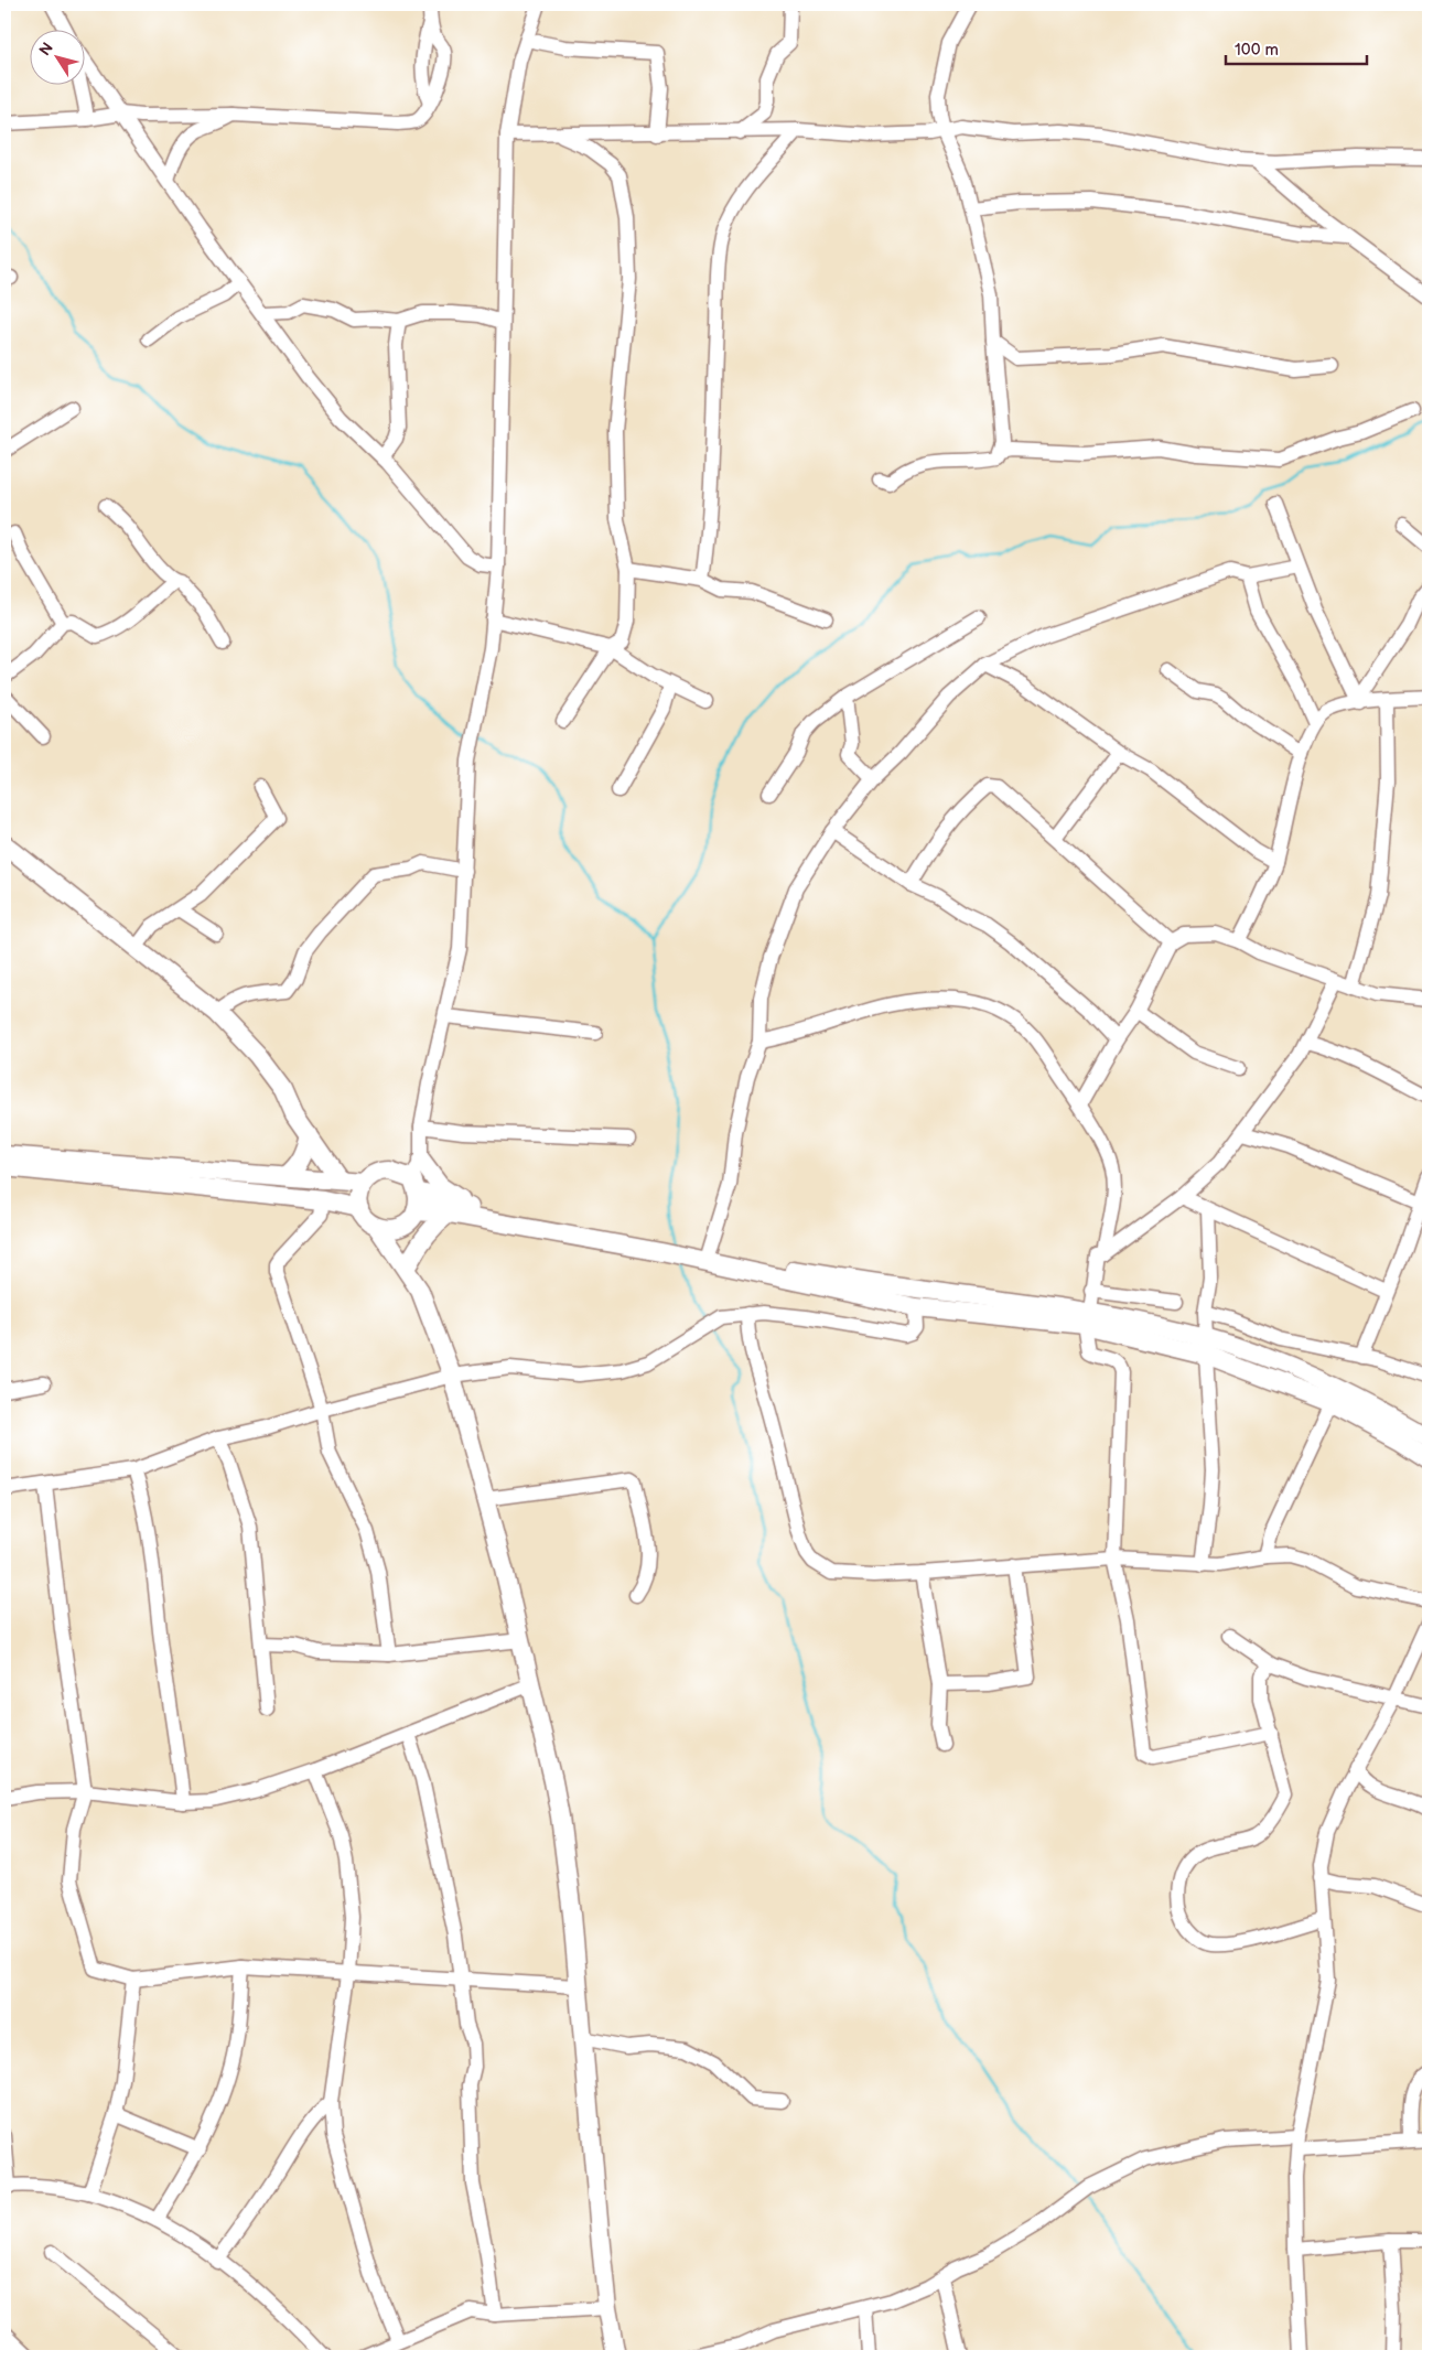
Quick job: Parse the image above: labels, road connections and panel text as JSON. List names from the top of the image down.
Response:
{
  "scale_bar": "100 m",
  "north": "top left"
}
